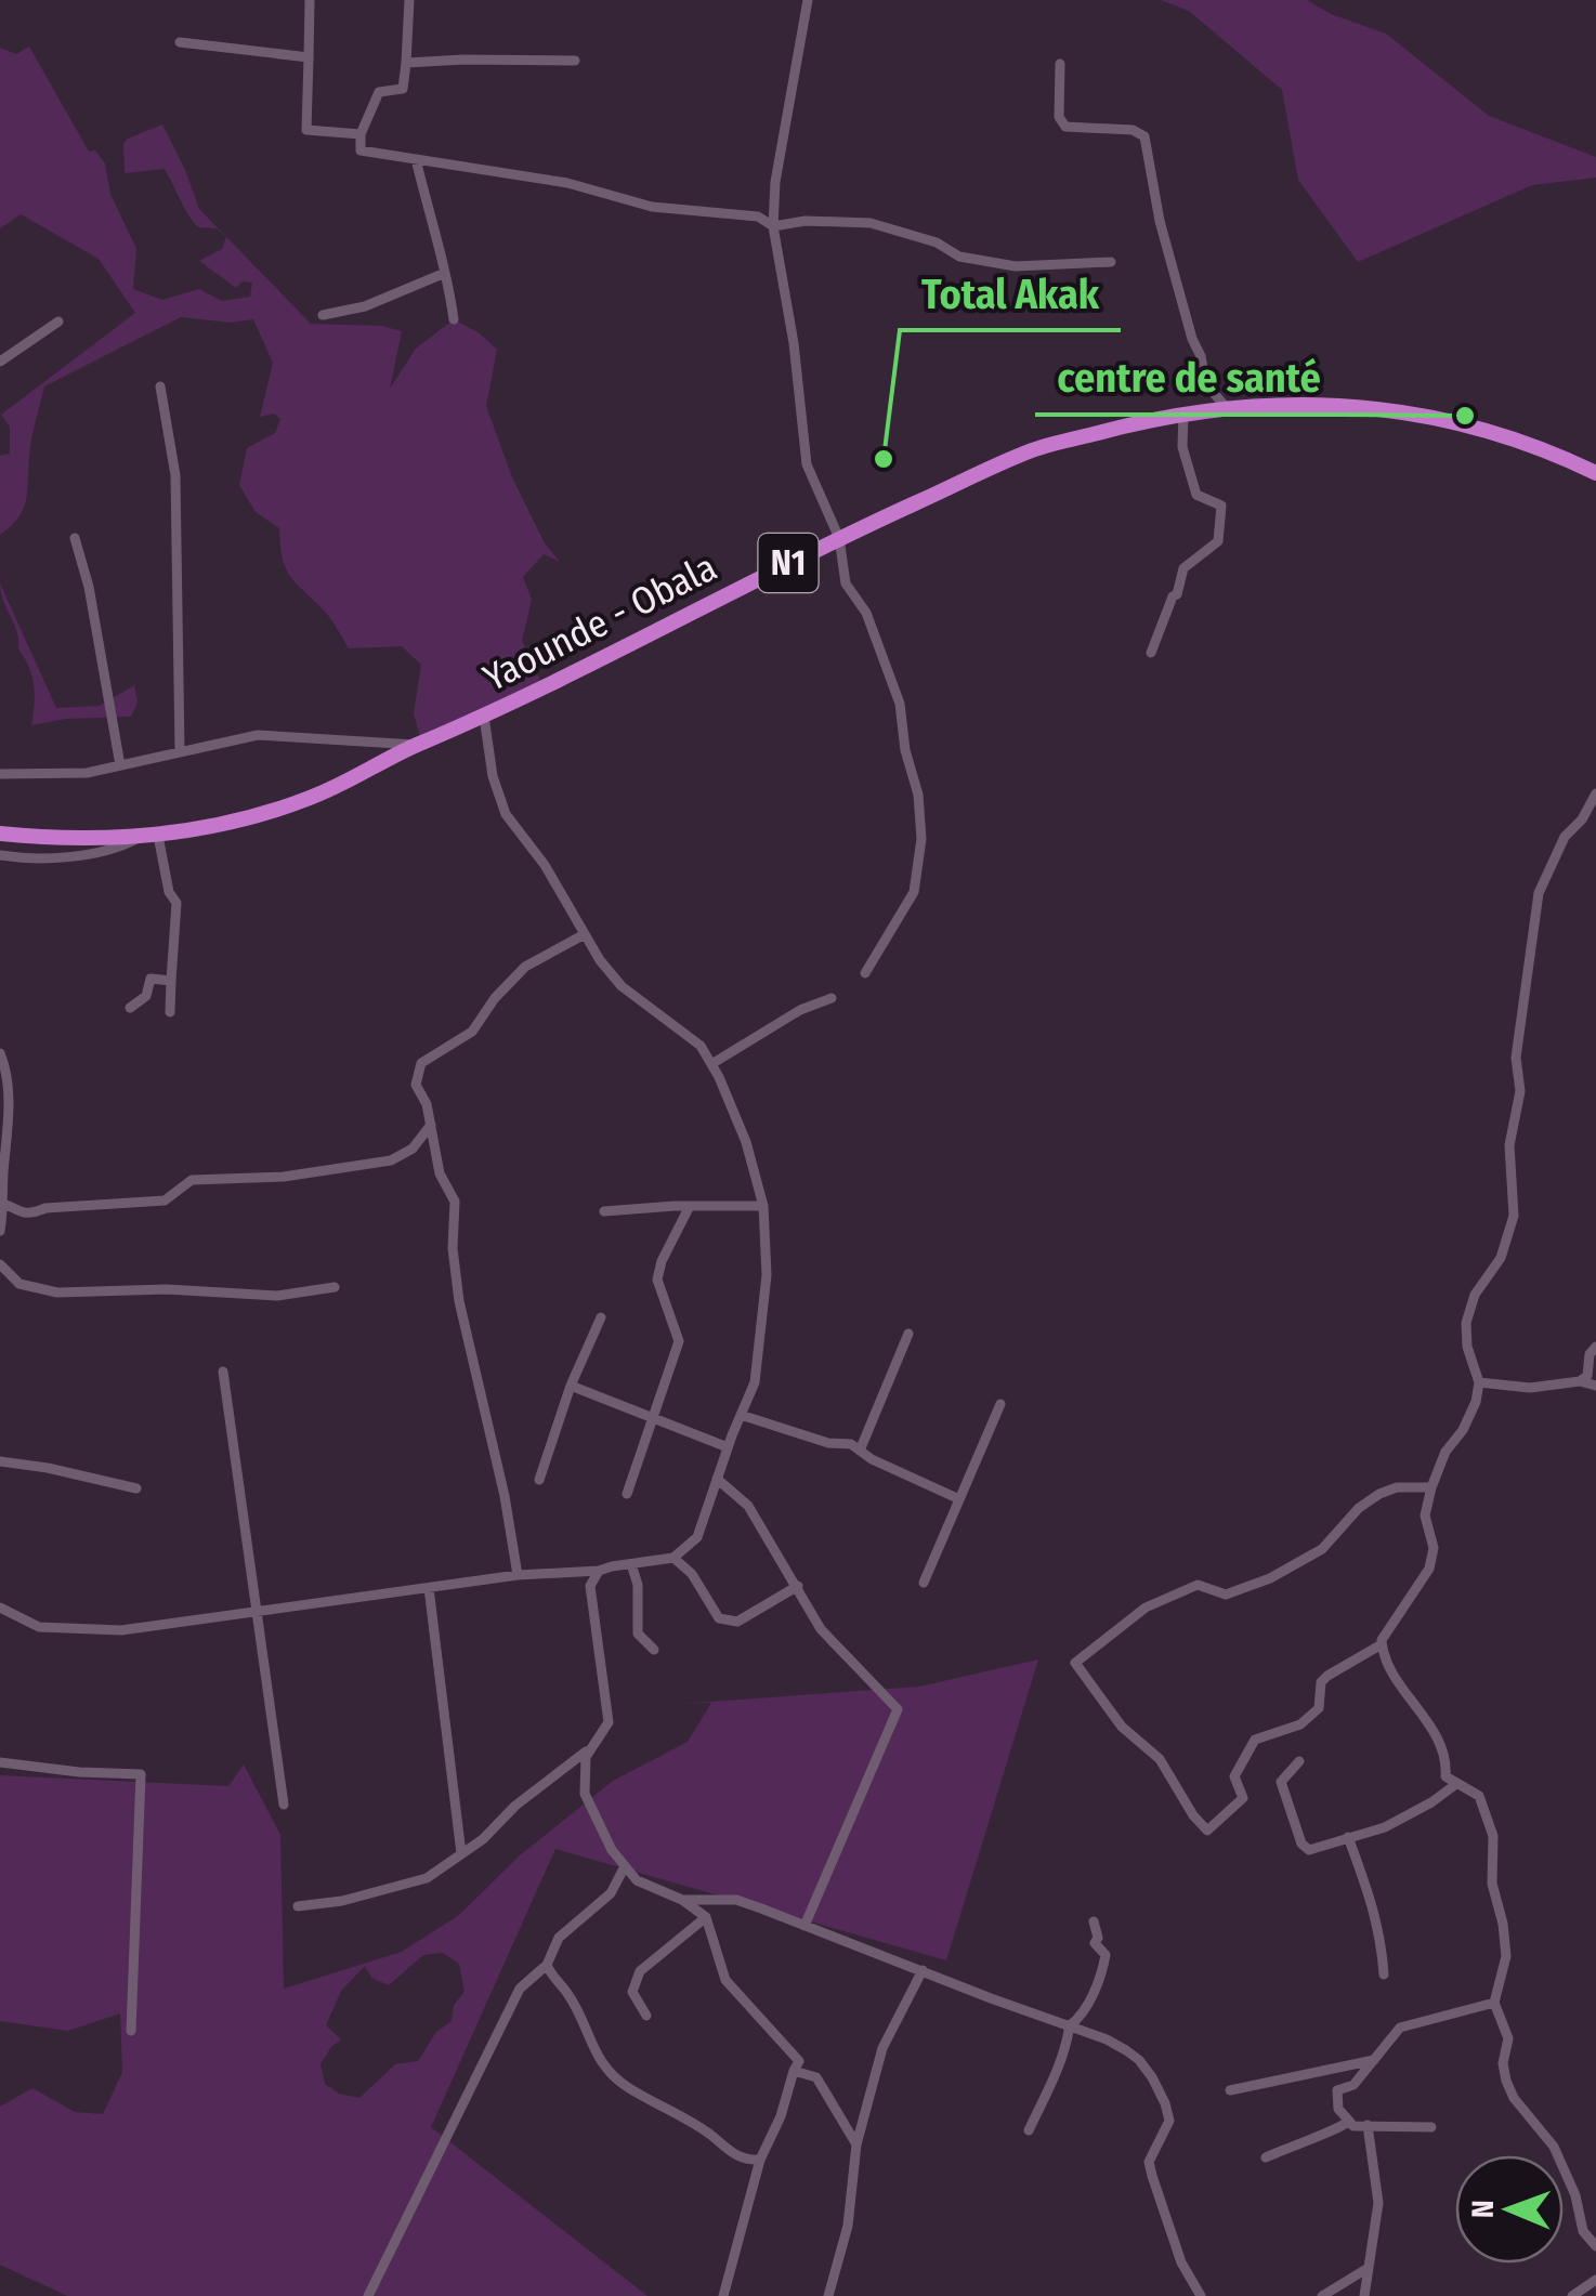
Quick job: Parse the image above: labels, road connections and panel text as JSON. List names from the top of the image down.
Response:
{
  "streets": {
    "highway": ["N1", "Yaounde - Obala"]
  },
  "places": ["centre de santé", "Total Akak"],
  "north": "left"
}
